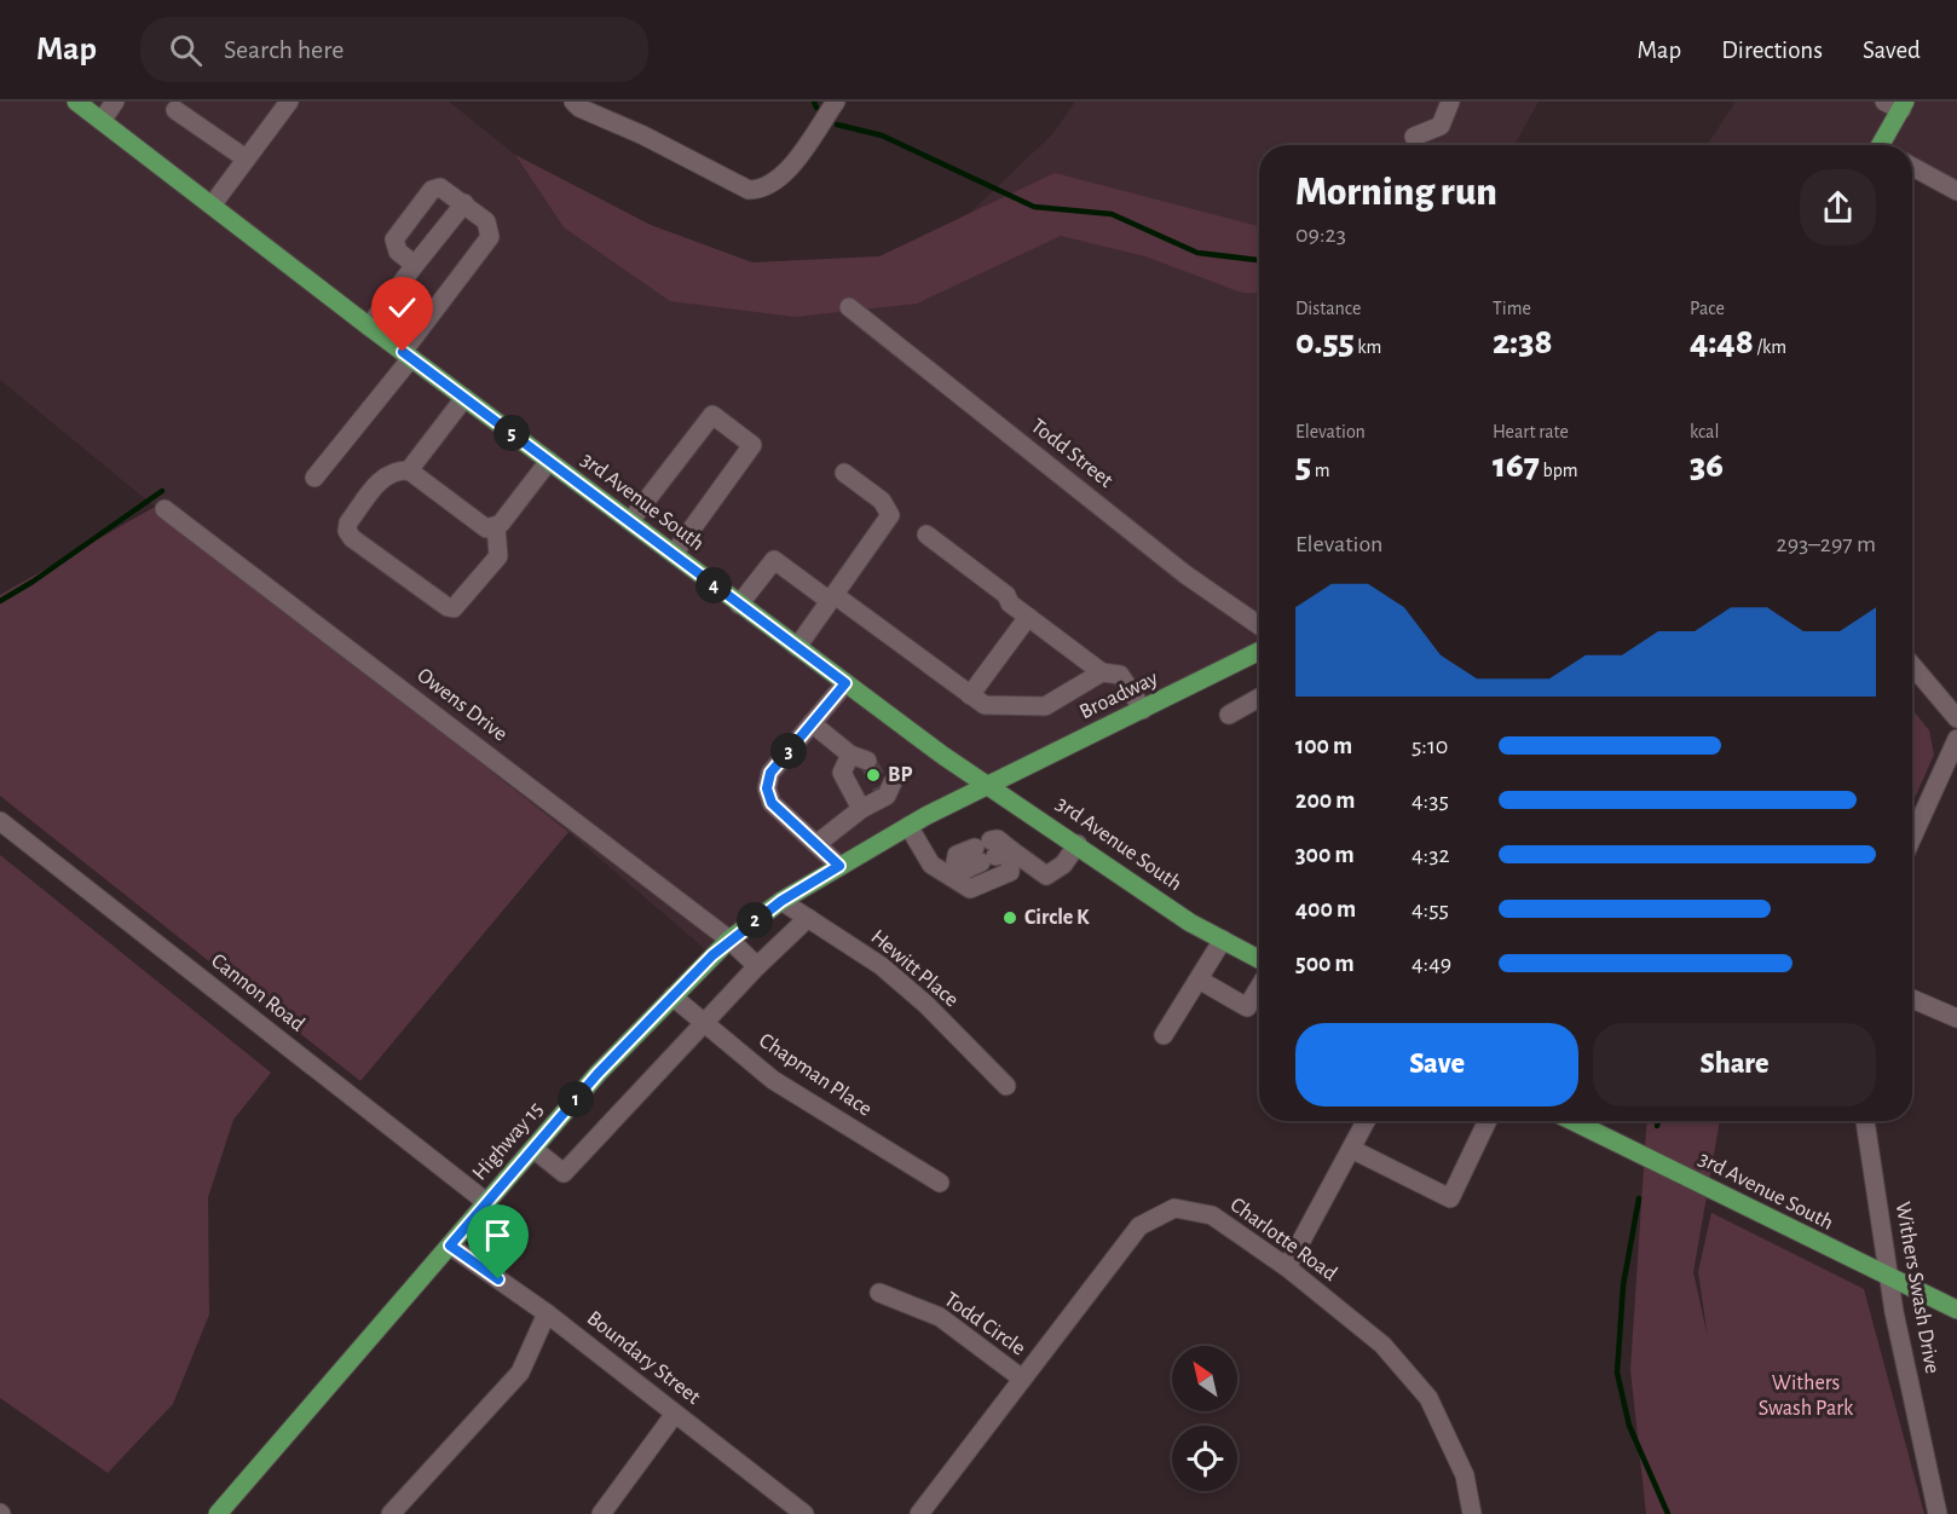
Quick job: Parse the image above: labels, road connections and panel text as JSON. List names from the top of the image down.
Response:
{
  "streets": {
    "main road": ["3rd Avenue South", "Broadway", "Highway 15"],
    "street": [
      "Todd Street",
      "Owens Drive",
      "Hewitt Place",
      "Cannon Road",
      "Chapman Place",
      "Charlotte Road",
      "Withers Swash Drive",
      "Todd Circle",
      "Boundary Street"
    ]
  },
  "crossings": [
    ["3rd Avenue South", "Broadway"],
    ["3rd Avenue South", "Highway 15"],
    ["3rd Avenue South", "Withers Swash Drive"],
    ["Broadway", "Highway 15"],
    ["Owens Drive", "Highway 15"],
    ["Hewitt Place", "Highway 15"],
    ["Cannon Road", "Highway 15"],
    ["Chapman Place", "Highway 15"],
    ["Highway 15", "Boundary Street"],
    ["Charlotte Road", "Todd Circle"]
  ],
  "parks": ["Withers Swash Park"],
  "places": ["BP", "Circle K"],
  "north": "top left",
  "page": {
    "header": "Map",
    "search": "Search here",
    "nav": ["Map", "Directions", "Saved"],
    "heading": ["Morning run", "09:23"],
    "stats": [
      ["Distance", "0.55 km"],
      ["Time", "2:38"],
      ["Pace", "4:48 /km"],
      ["Elevation", "5 m"],
      ["Heart rate", "167 bpm"],
      ["kcal", "36"]
    ],
    "pins": [
      "5",
      "4",
      "3",
      "2",
      "1"
    ],
    "chart": ["Elevation", "293–297 m"],
    "list": [
      {
        "name": "100 m",
        "note": "5:10"
      },
      {
        "name": "200 m",
        "note": "4:35"
      },
      {
        "name": "300 m",
        "note": "4:32"
      },
      {
        "name": "400 m",
        "note": "4:55"
      },
      {
        "name": "500 m",
        "note": "4:49"
      }
    ],
    "buttons": ["Save", "Share"]
  }
}
